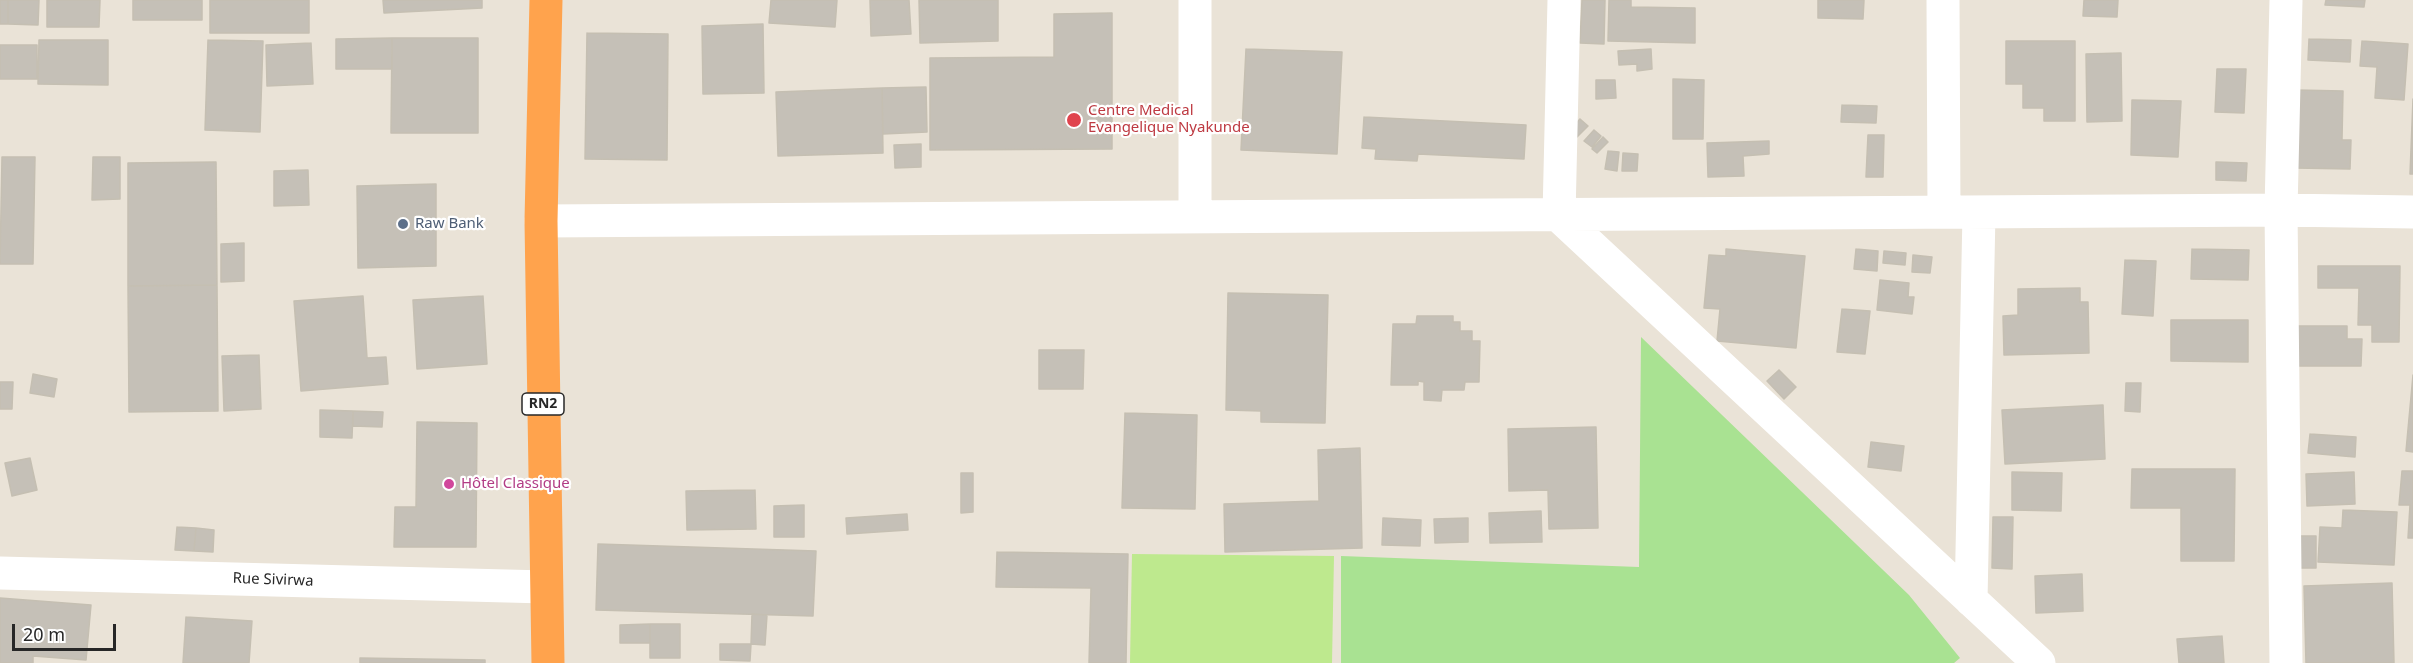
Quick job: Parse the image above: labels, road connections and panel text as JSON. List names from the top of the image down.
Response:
{
  "streets": {
    "highway": ["RN2"],
    "street": ["Rue Sivirwa"]
  },
  "crossings": [
    ["RN2", "Rue Sivirwa"]
  ],
  "places": ["Centre Medical Evangelique Nyakunde", "Raw Bank", "Hôtel Classique"],
  "scale_bar": "20 m"
}
